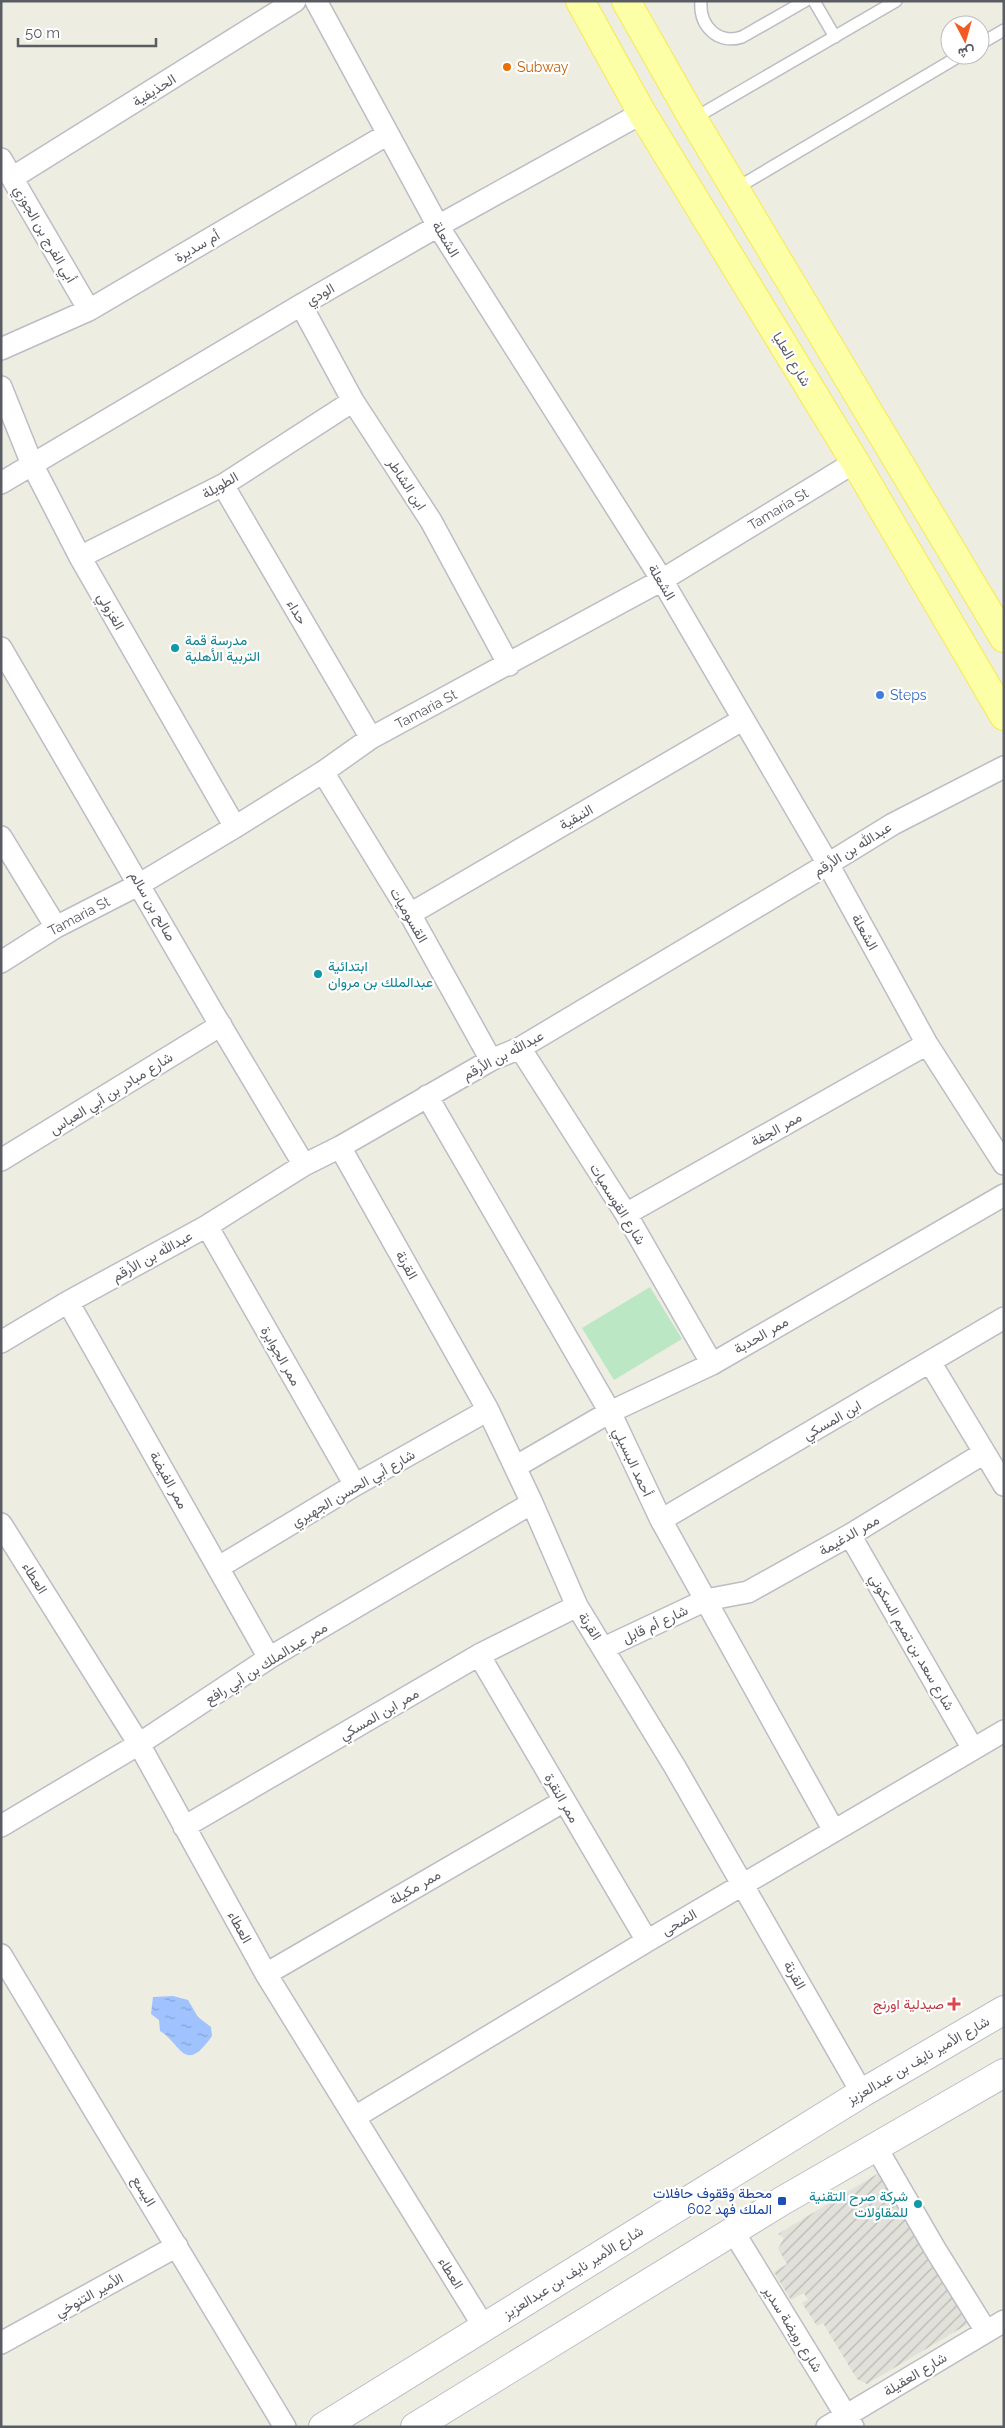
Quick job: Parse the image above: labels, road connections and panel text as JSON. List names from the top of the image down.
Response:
{
  "streets": {
    "main road": ["شارع العليا"],
    "street": [
      "الحذيفية",
      "أبي الفرج بن الجوزي",
      "الشعلة",
      "أم سديرة",
      "الودي",
      "ابن الشاطر",
      "الطويلة",
      "Tamaria St",
      "الغزولي",
      "حداء",
      "النبقية",
      "عبدالله بن الأرقم",
      "صالح بن سالم",
      "القسوميات",
      "شارع مبادر بن أبي العباس",
      "ممر الجفة",
      "شارع القوسميات",
      "القرنة",
      "ممر الحدبة",
      "ممر الجوابرة",
      "ابن المسكي",
      "أحمد البسيلي",
      "ممر الفيضة",
      "شارع أبي الحسن الجهيري",
      "ممر الدغيمة",
      "العطاء",
      "شارع أم قابل",
      "شارع سعد بن تميم السكوني",
      "ممر عبدالملك بن أبي رافع",
      "ممر ابن المسكي",
      "ممر النقرة",
      "ممر مكيلة",
      "الضحى",
      "شارع الأمير نايف بن عبدالعزيز",
      "اليسع",
      "الأمير التنوخي",
      "شارع رويضة سدير",
      "شارع العقيلة"
    ]
  },
  "crossings": [
    ["الحذيفية", "أبي الفرج بن الجوزي"],
    ["أبي الفرج بن الجوزي", "أم سديرة"],
    ["الشعلة", "أم سديرة"],
    ["الشعلة", "الودي"],
    ["الشعلة", "Tamaria St"],
    ["الشعلة", "النبقية"],
    ["الشعلة", "عبدالله بن الأرقم"],
    ["الشعلة", "ممر الجفة"],
    ["الودي", "شارع العليا"],
    ["الودي", "ابن الشاطر"],
    ["الودي", "الغزولي"],
    ["شارع العليا", "Tamaria St"],
    ["ابن الشاطر", "الطويلة"],
    ["ابن الشاطر", "Tamaria St"],
    ["الطويلة", "الغزولي"],
    ["الطويلة", "حداء"],
    ["Tamaria St", "الغزولي"],
    ["Tamaria St", "حداء"],
    ["Tamaria St", "صالح بن سالم"],
    ["Tamaria St", "القسوميات"],
    ["النبقية", "القسوميات"],
    ["عبدالله بن الأرقم", "صالح بن سالم"],
    ["عبدالله بن الأرقم", "القسوميات"],
    ["عبدالله بن الأرقم", "شارع القوسميات"],
    ["عبدالله بن الأرقم", "القرنة"],
    ["عبدالله بن الأرقم", "ممر الجوابرة"],
    ["عبدالله بن الأرقم", "أحمد البسيلي"],
    ["عبدالله بن الأرقم", "ممر الفيضة"],
    ["صالح بن سالم", "شارع مبادر بن أبي العباس"],
    ["ممر الجفة", "شارع القوسميات"],
    ["شارع القوسميات", "ممر الحدبة"],
    ["القرنة", "ممر الحدبة"],
    ["القرنة", "شارع أبي الحسن الجهيري"],
    ["القرنة", "شارع أم قابل"],
    ["القرنة", "ممر عبدالملك بن أبي رافع"],
    ["القرنة", "ممر ابن المسكي"],
    ["القرنة", "الضحى"],
    ["القرنة", "شارع الأمير نايف بن عبدالعزيز"],
    ["ممر الحدبة", "أحمد البسيلي"],
    ["ممر الجوابرة", "شارع أبي الحسن الجهيري"],
    ["ابن المسكي", "أحمد البسيلي"],
    ["أحمد البسيلي", "ممر الدغيمة"],
    ["أحمد البسيلي", "شارع أم قابل"],
    ["أحمد البسيلي", "الضحى"],
    ["ممر الفيضة", "شارع أبي الحسن الجهيري"],
    ["ممر الفيضة", "ممر عبدالملك بن أبي رافع"],
    ["ممر الدغيمة", "شارع أم قابل"],
    ["ممر الدغيمة", "شارع سعد بن تميم السكوني"],
    ["العطاء", "ممر عبدالملك بن أبي رافع"],
    ["العطاء", "ممر ابن المسكي"],
    ["العطاء", "ممر مكيلة"],
    ["العطاء", "الضحى"],
    ["العطاء", "شارع الأمير نايف بن عبدالعزيز"],
    ["شارع سعد بن تميم السكوني", "الضحى"],
    ["ممر ابن المسكي", "ممر النقرة"],
    ["ممر النقرة", "ممر مكيلة"],
    ["ممر النقرة", "الضحى"],
    ["اليسع", "الأمير التنوخي"],
    ["شارع رويضة سدير", "شارع العقيلة"]
  ],
  "places": {
    "other": [
      "Subway",
      "مدرسة قمة التربية الأهلية",
      "Steps",
      "ابتدائية عبدالملك بن مروان",
      "شركة صرح التقنية للمقاولات"
    ],
    "health": ["صيدلية اورنج"],
    "transit": ["محطة وققوف حافلات الملك فهد 602"]
  },
  "scale_bar": "50 m",
  "north": "bottom"
}
